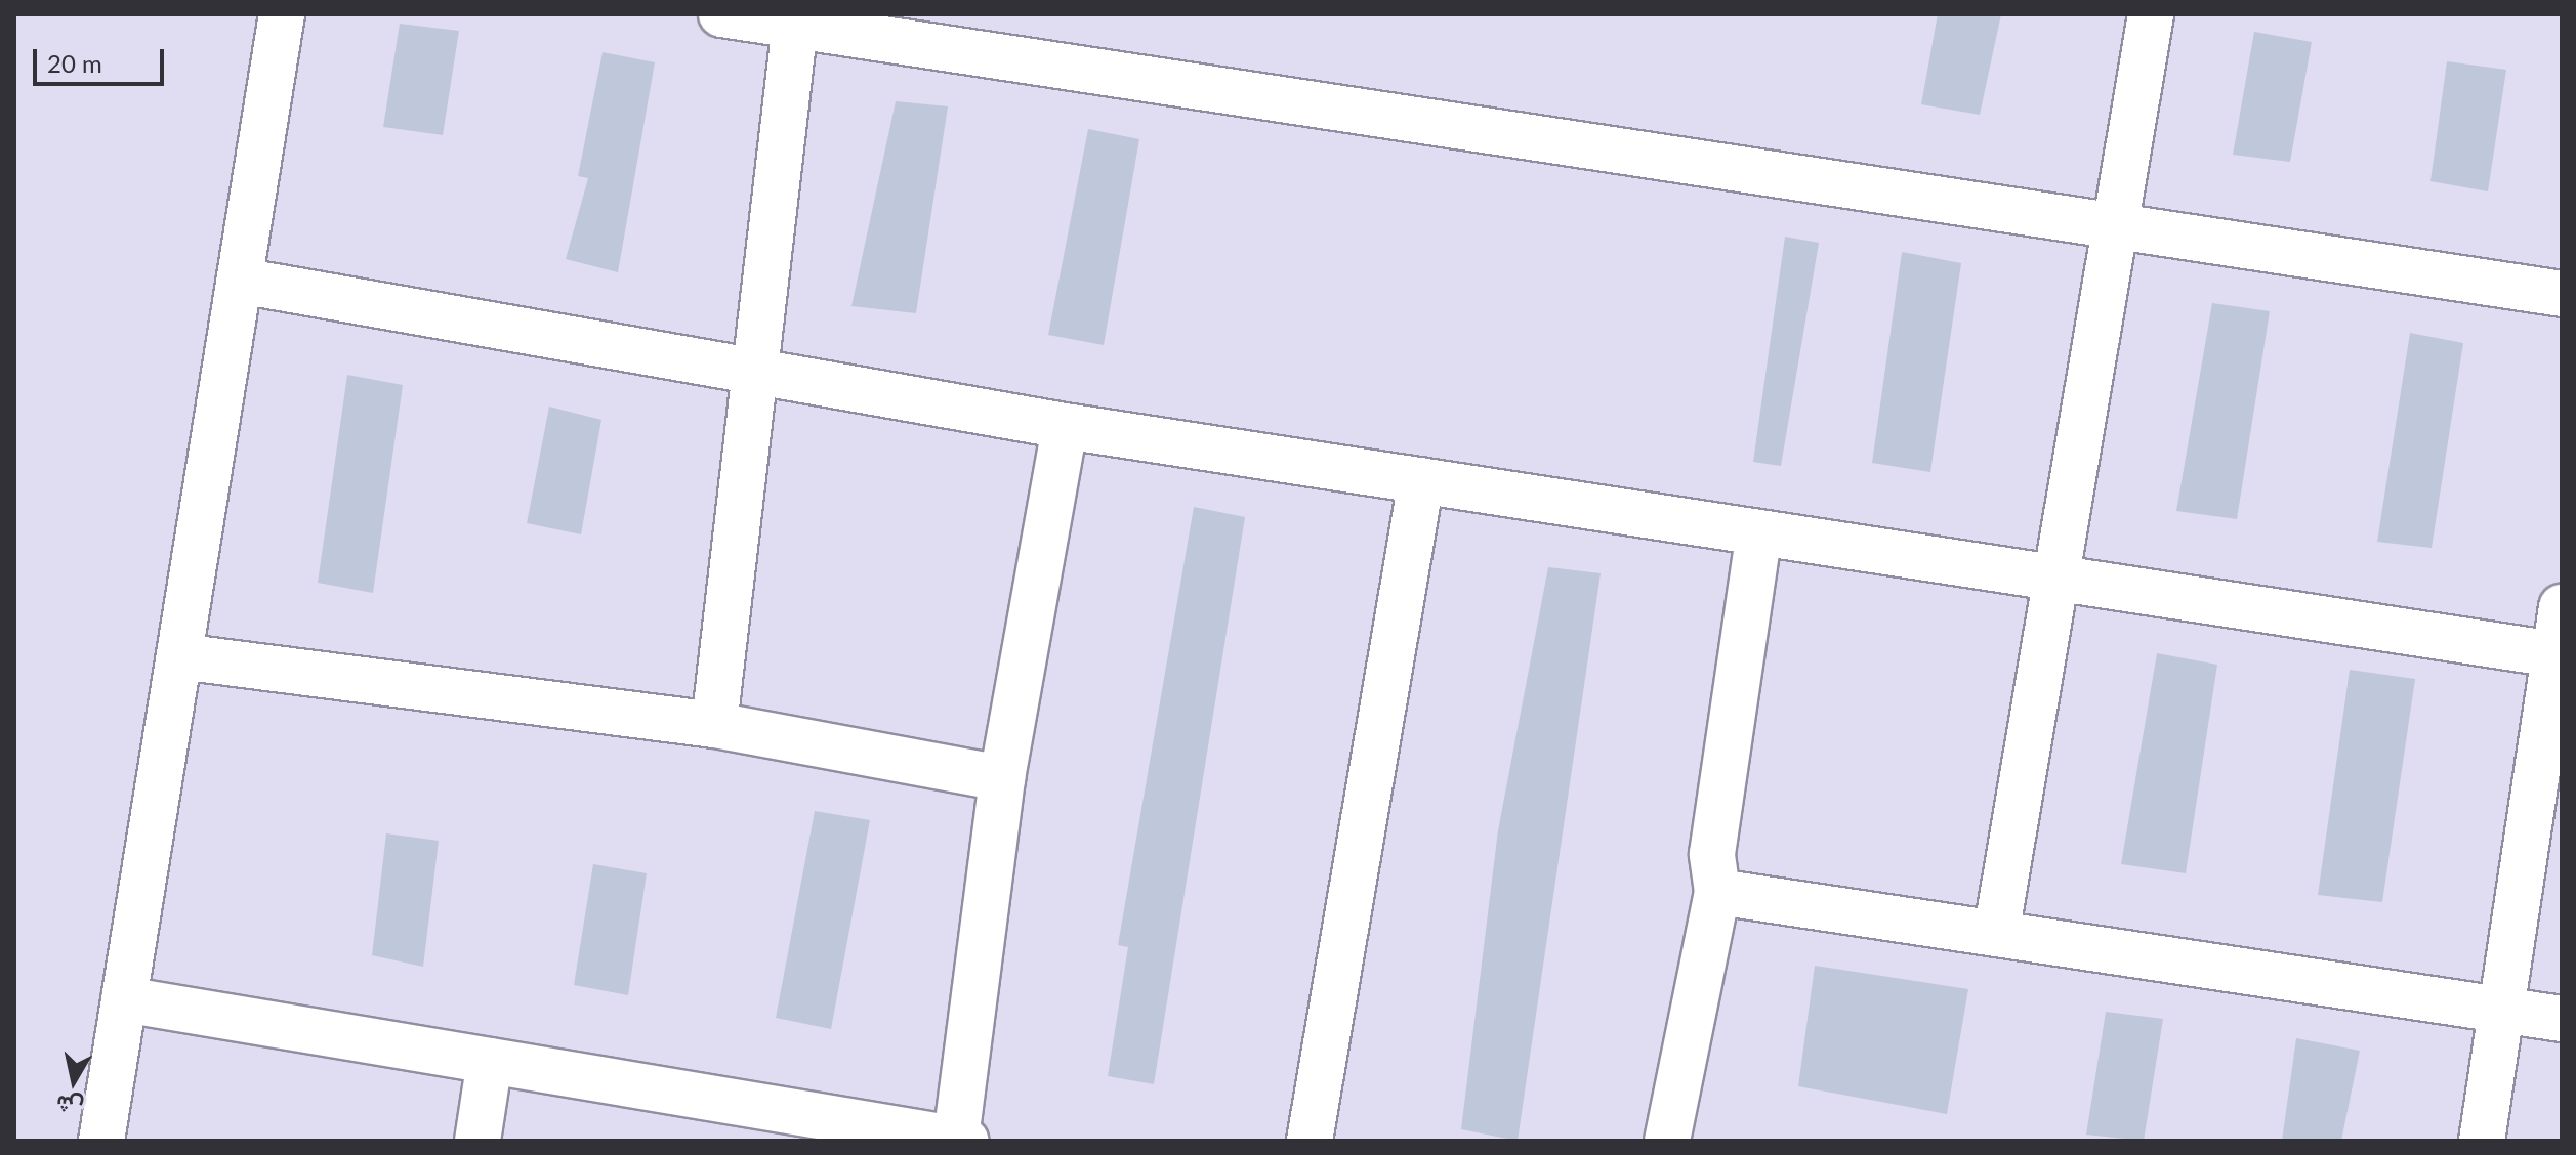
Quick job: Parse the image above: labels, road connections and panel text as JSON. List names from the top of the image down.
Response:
{
  "scale_bar": "20 m",
  "north": "bottom"
}
